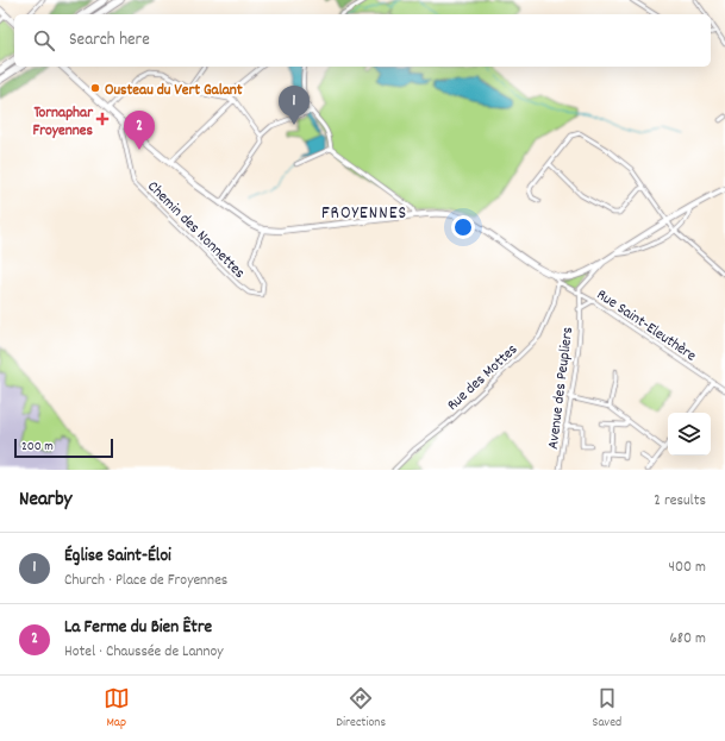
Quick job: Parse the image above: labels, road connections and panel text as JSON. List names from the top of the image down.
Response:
{
  "streets": {
    "street": [
      "Chemin des Nonnettes",
      "Rue Saint-Eleuthère",
      "Rue des Mottes",
      "Avenue des Peupliers"
    ]
  },
  "crossings": [
    ["Rue Saint-Eleuthère", "Rue des Mottes"],
    ["Rue Saint-Eleuthère", "Avenue des Peupliers"]
  ],
  "districts": ["FROYENNES"],
  "places": {
    "other": ["Ousteau du Vert Galant"],
    "health": ["Tornaphar Froyennes"]
  },
  "scale_bar": "200 m",
  "page": {
    "search": "Search here",
    "pins": ["1", "2"],
    "scale": "200 m",
    "heading": ["Nearby", "2 results"],
    "list": [
      {
        "mark": "1",
        "name": "Église Saint-Éloi",
        "note": "Church · Place de Froyennes",
        "value": "400 m"
      },
      {
        "mark": "2",
        "name": "La Ferme du Bien Être",
        "note": "Hotel · Chaussée de Lannoy",
        "value": "680 m"
      }
    ],
    "nav": ["Map", "Directions", "Saved"]
  }
}
